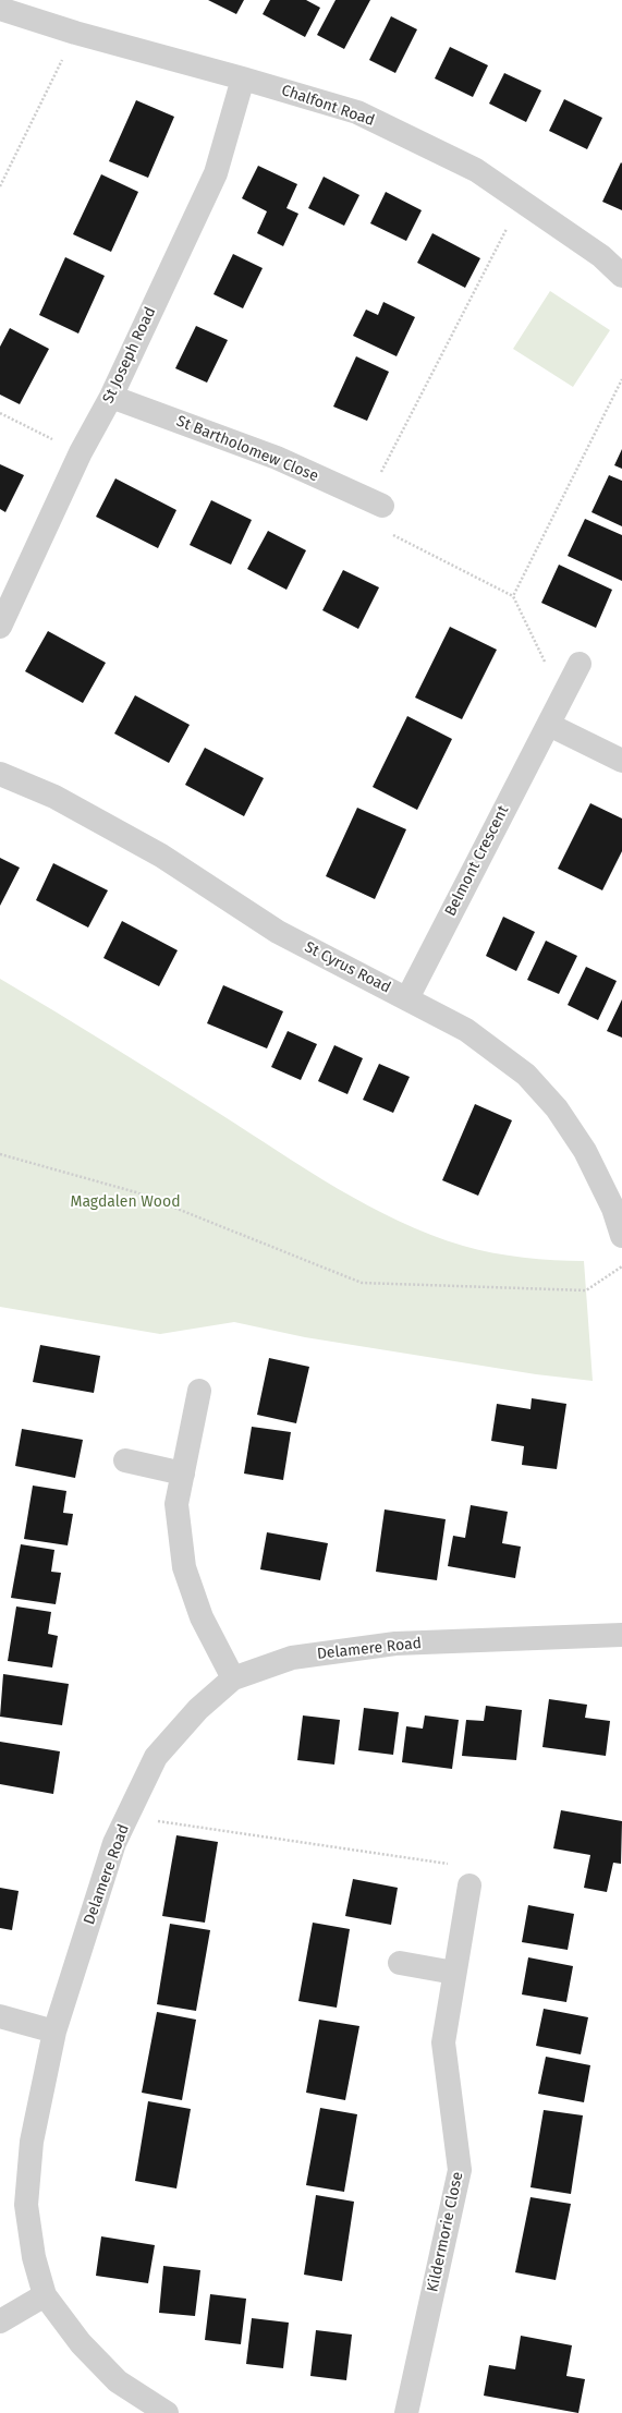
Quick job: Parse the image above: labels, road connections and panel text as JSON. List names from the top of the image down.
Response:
{
  "streets": {
    "street": [
      "Chalfont Road",
      "St Joseph Road",
      "St Bartholomew Close",
      "Belmont Crescent",
      "St Cyrus Road",
      "Delamere Road",
      "Kildermorie Close"
    ]
  },
  "crossings": [
    ["Chalfont Road", "St Joseph Road"],
    ["St Joseph Road", "St Bartholomew Close"],
    ["Belmont Crescent", "St Cyrus Road"]
  ],
  "parks": ["Magdalen Wood"]
}
